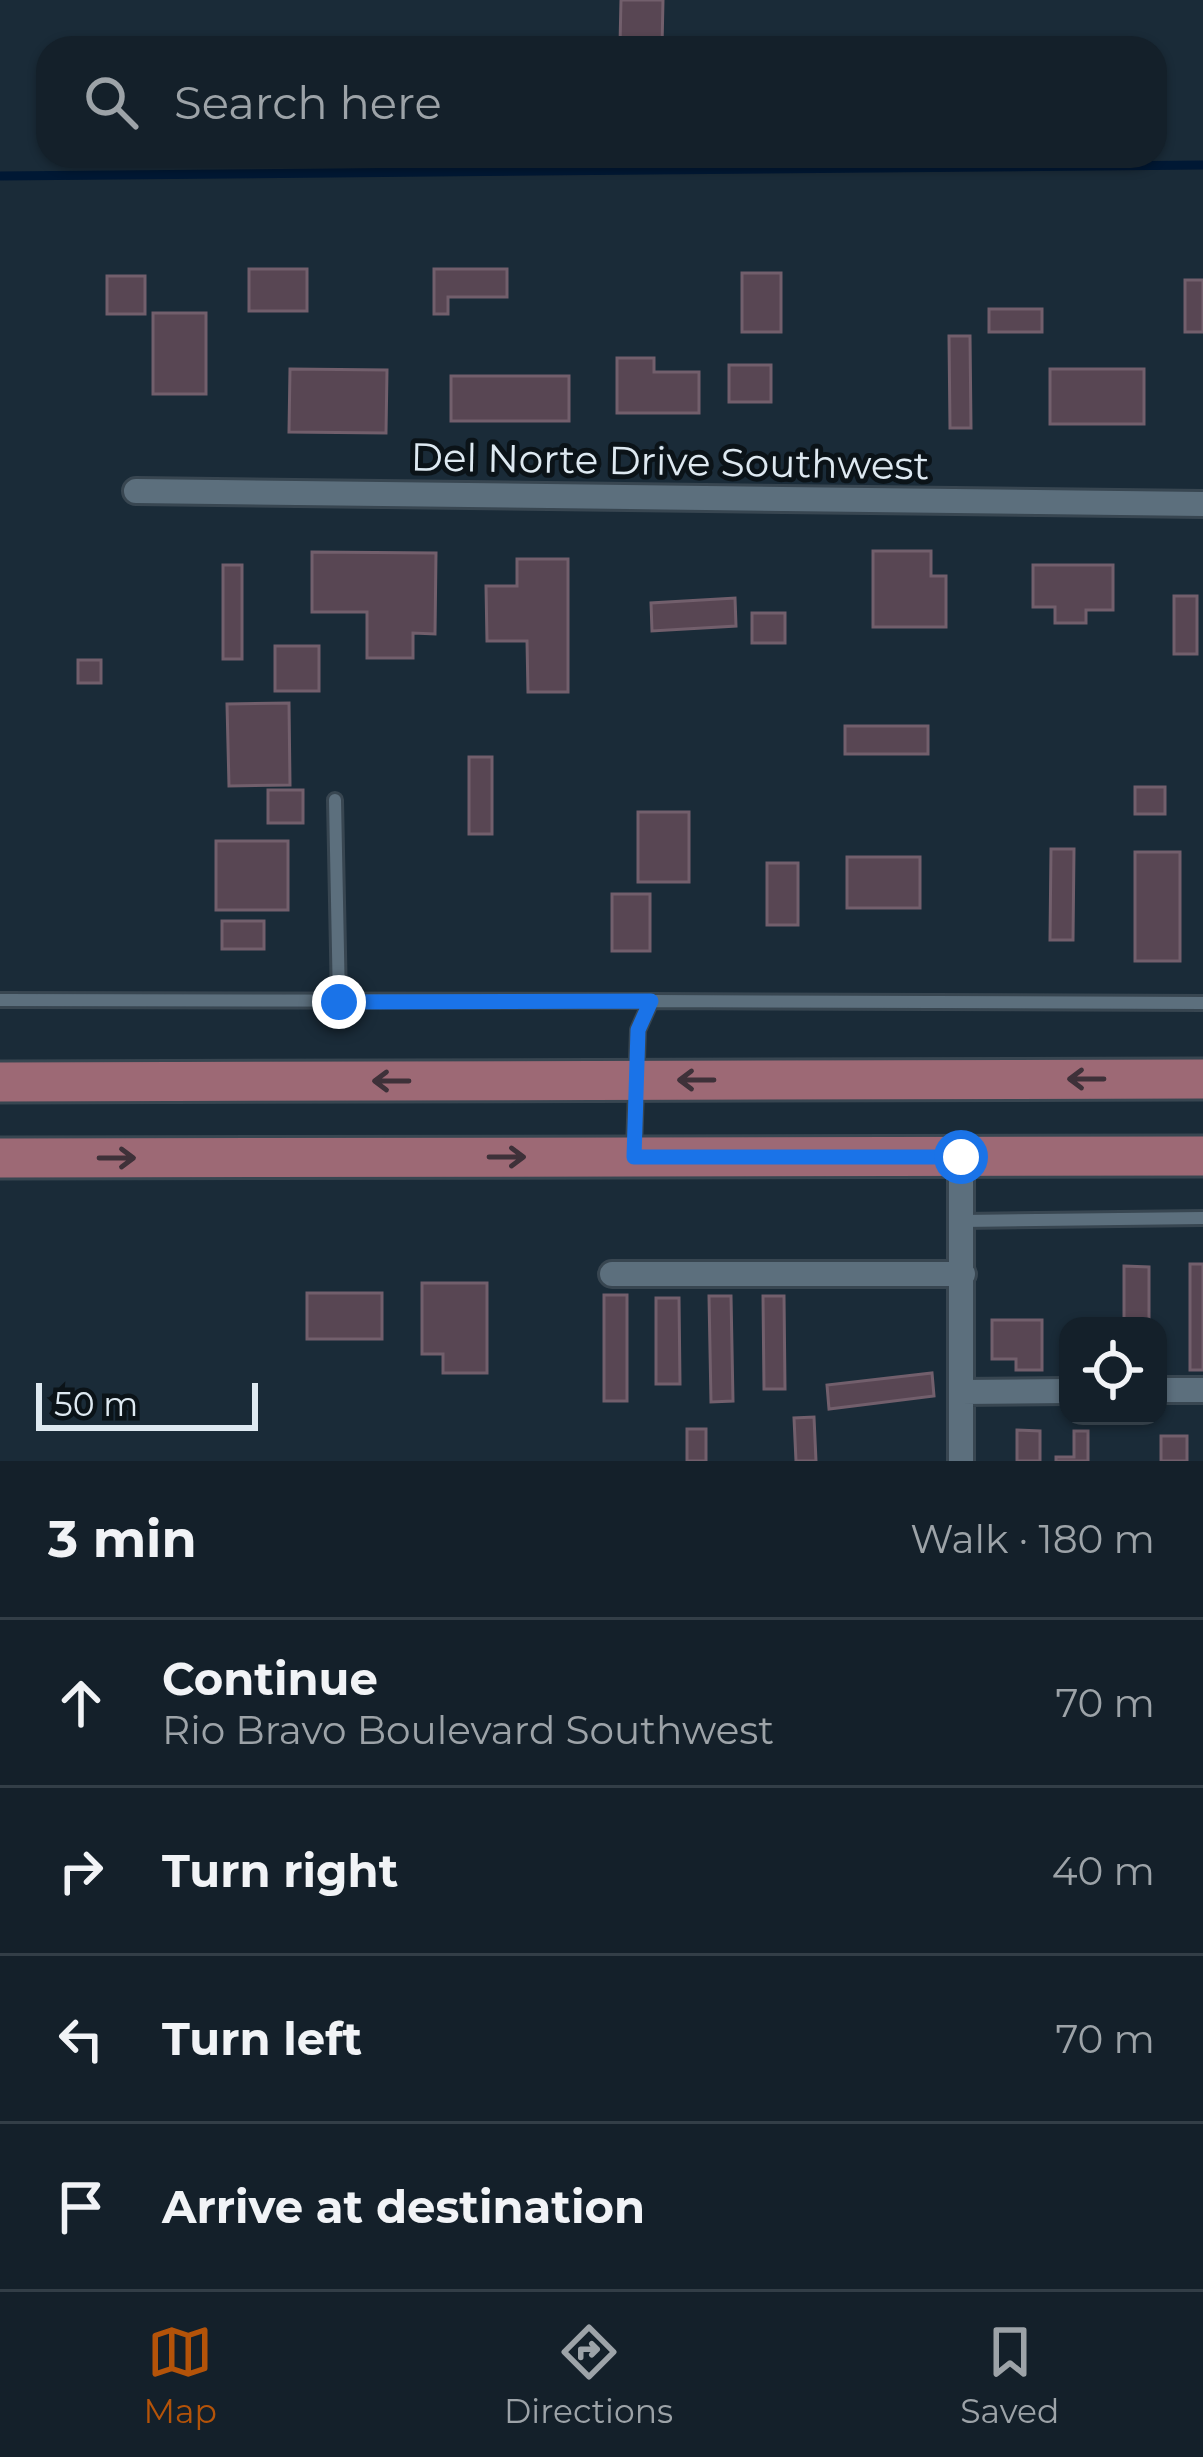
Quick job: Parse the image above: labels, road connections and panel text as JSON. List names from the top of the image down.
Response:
{
  "streets": {
    "street": ["Del Norte Drive Southwest"]
  },
  "scale_bar": "50 m",
  "page": {
    "search": "Search here",
    "scale": "50 m",
    "heading": ["3 min", "Walk · 180 m"],
    "list": [
      ["Continue", "Rio Bravo Boulevard Southwest", "70 m"],
      ["Turn right", "40 m"],
      ["Turn left", "70 m"],
      "Arrive at destination"
    ],
    "nav": ["Map", "Directions", "Saved"]
  }
}
